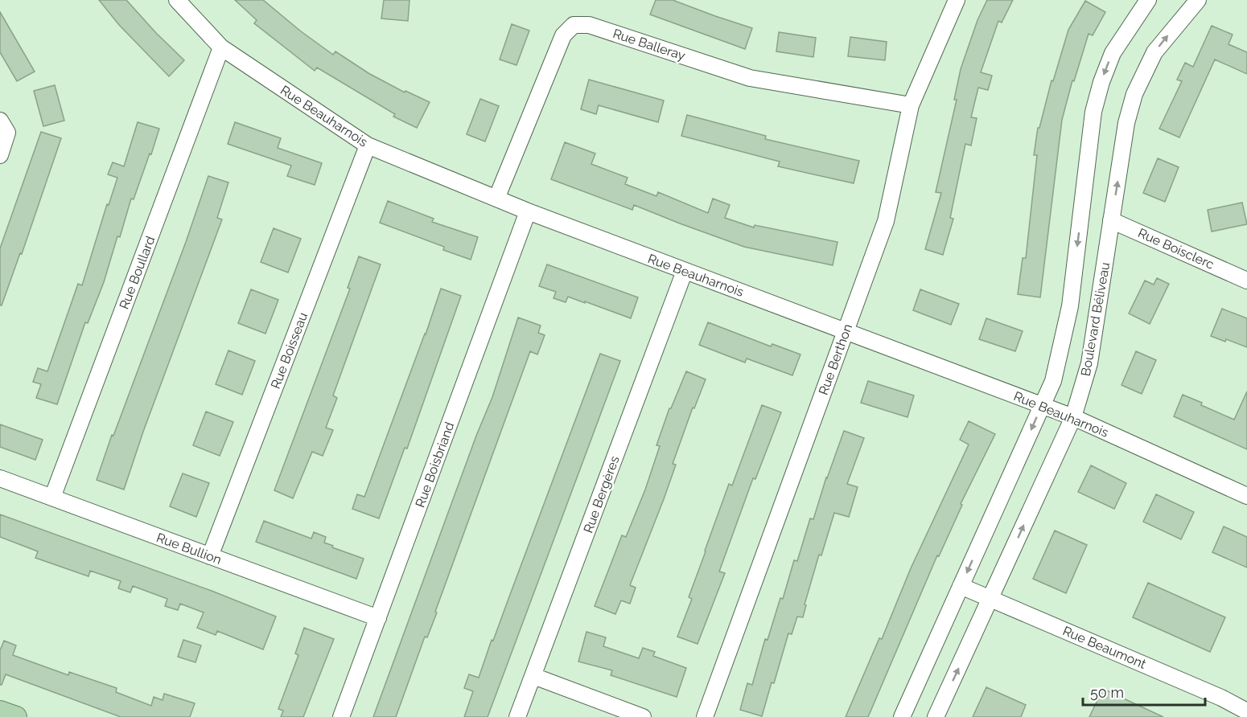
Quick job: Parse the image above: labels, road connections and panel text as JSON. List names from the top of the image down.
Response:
{
  "streets": {
    "street": [
      "Rue Balleray",
      "Rue Beauharnois",
      "Rue Boisclerc",
      "Rue Boullard",
      "Boulevard Béliveau",
      "Rue Boisseau",
      "Rue Berthon",
      "Rue Boisbriand",
      "Rue Bergères",
      "Rue Bullion",
      "Rue Beaumont"
    ]
  },
  "crossings": [
    ["Rue Balleray", "Rue Beauharnois"],
    ["Rue Balleray", "Rue Berthon"],
    ["Rue Beauharnois", "Rue Boullard"],
    ["Rue Beauharnois", "Boulevard Béliveau"],
    ["Rue Beauharnois", "Rue Boisseau"],
    ["Rue Beauharnois", "Rue Berthon"],
    ["Rue Beauharnois", "Rue Boisbriand"],
    ["Rue Beauharnois", "Rue Bergères"],
    ["Rue Boisclerc", "Boulevard Béliveau"],
    ["Rue Boullard", "Rue Bullion"],
    ["Boulevard Béliveau", "Rue Beaumont"],
    ["Rue Boisseau", "Rue Bullion"],
    ["Rue Boisbriand", "Rue Bullion"]
  ],
  "scale_bar": "50 m"
}
